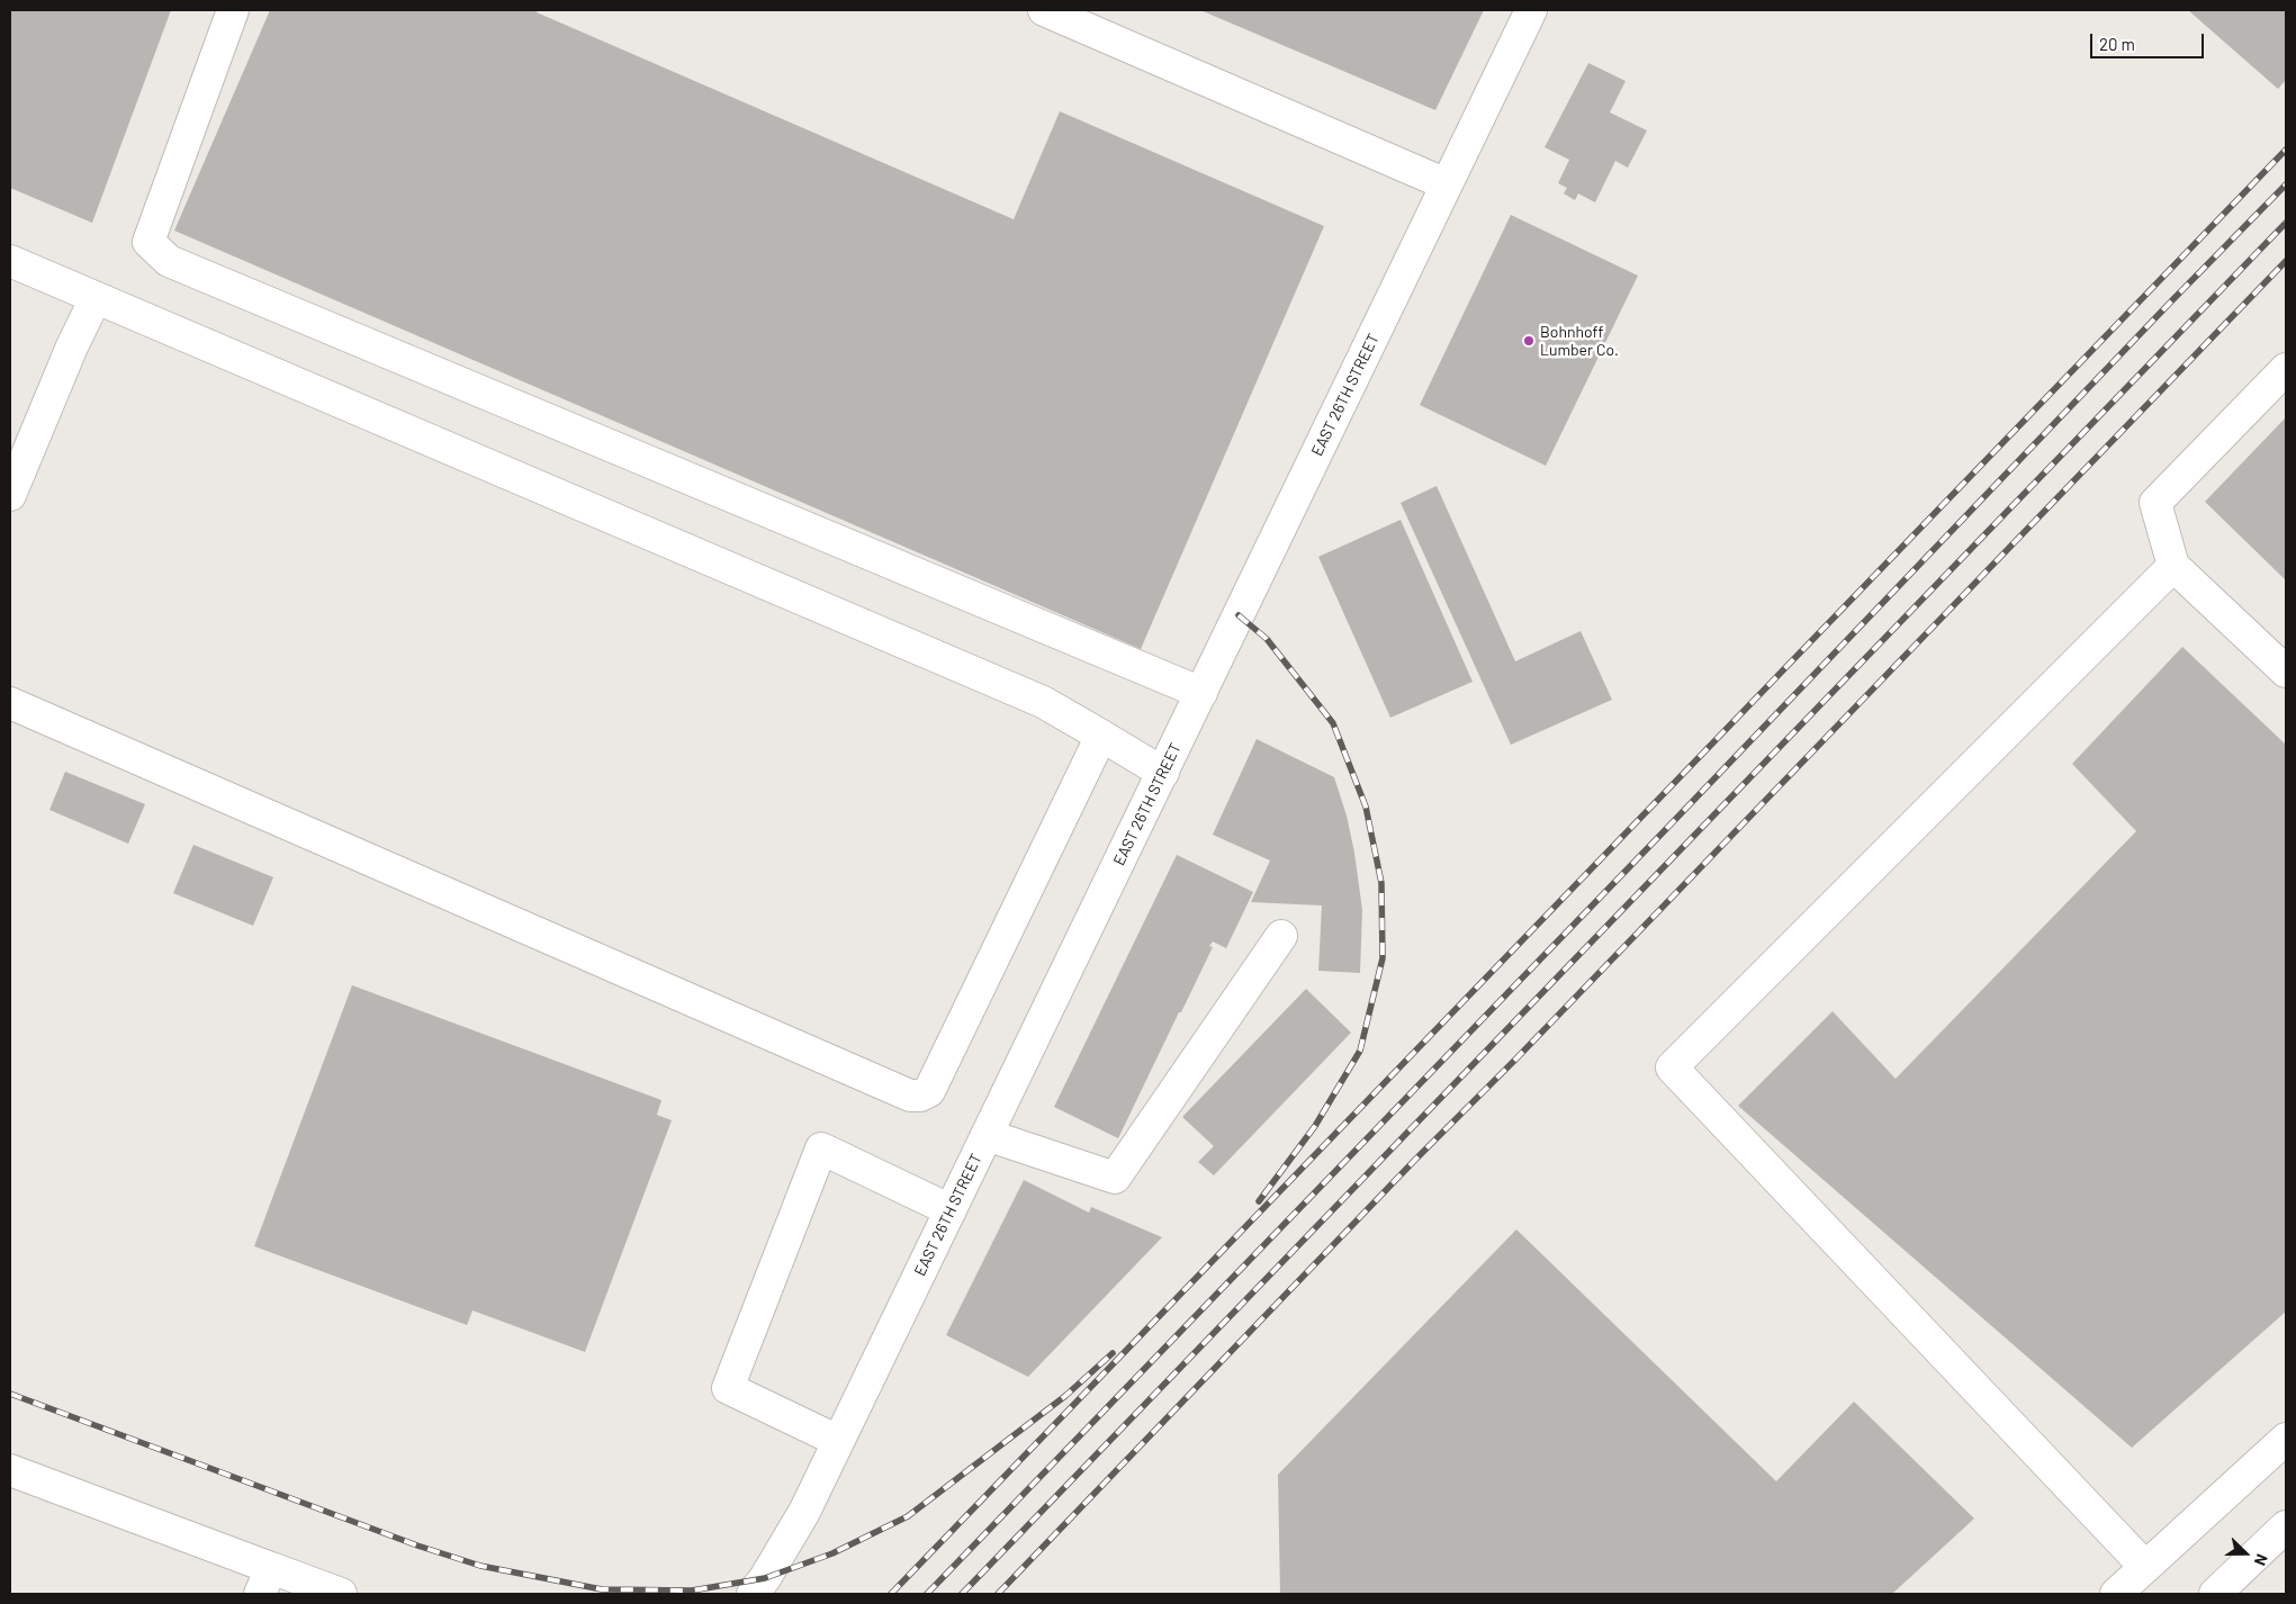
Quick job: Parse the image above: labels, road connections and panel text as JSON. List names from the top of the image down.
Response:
{
  "streets": {
    "street": ["EAST 26TH STREET"]
  },
  "places": ["Bohnhoff Lumber Co."],
  "scale_bar": "20 m",
  "north": "right"
}
